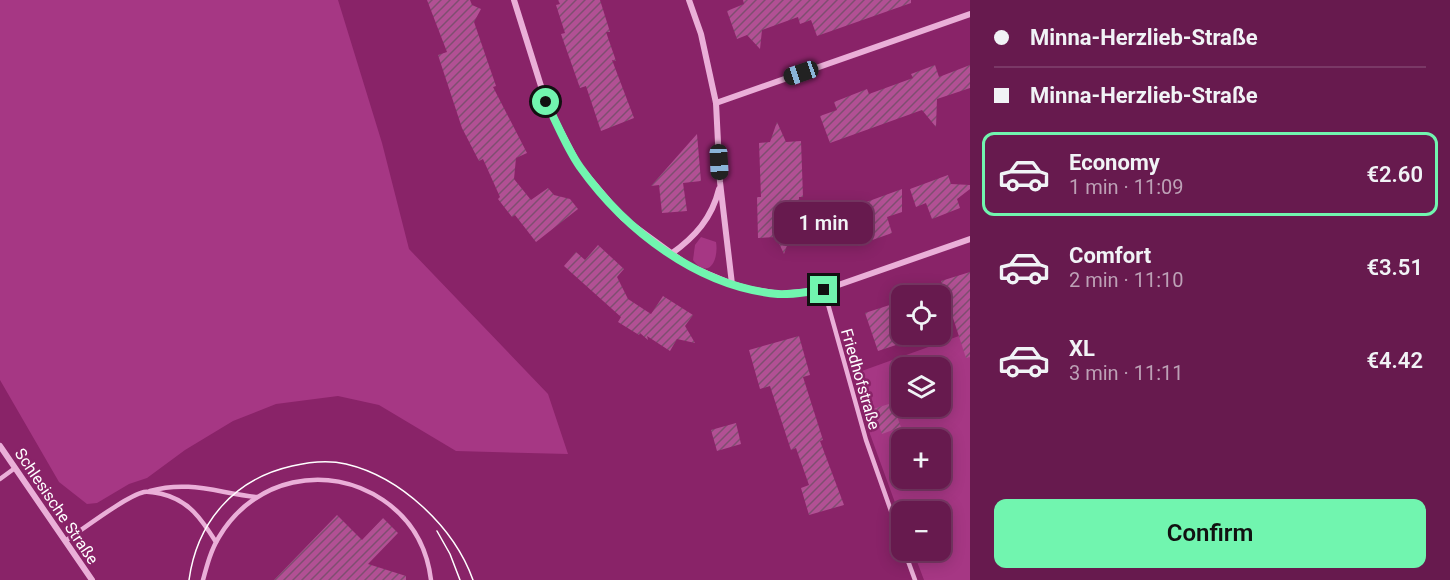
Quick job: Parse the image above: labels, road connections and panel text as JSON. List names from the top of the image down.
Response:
{
  "streets": {
    "street": ["Schlesische Straße"],
    "lane": ["Friedhofstraße"]
  },
  "page": {
    "banner": ["Minna-Herzlieb-Straße", "Minna-Herzlieb-Straße"],
    "list": [
      {
        "name": "Economy",
        "note": "1 min · 11:09",
        "value": "€2.60"
      },
      {
        "name": "Comfort",
        "note": "2 min · 11:10",
        "value": "€3.51"
      },
      {
        "name": "XL",
        "note": "3 min · 11:11",
        "value": "€4.42"
      }
    ],
    "bubble": "1 min",
    "map_buttons": ["+", "−"],
    "buttons": "Confirm"
  }
}
